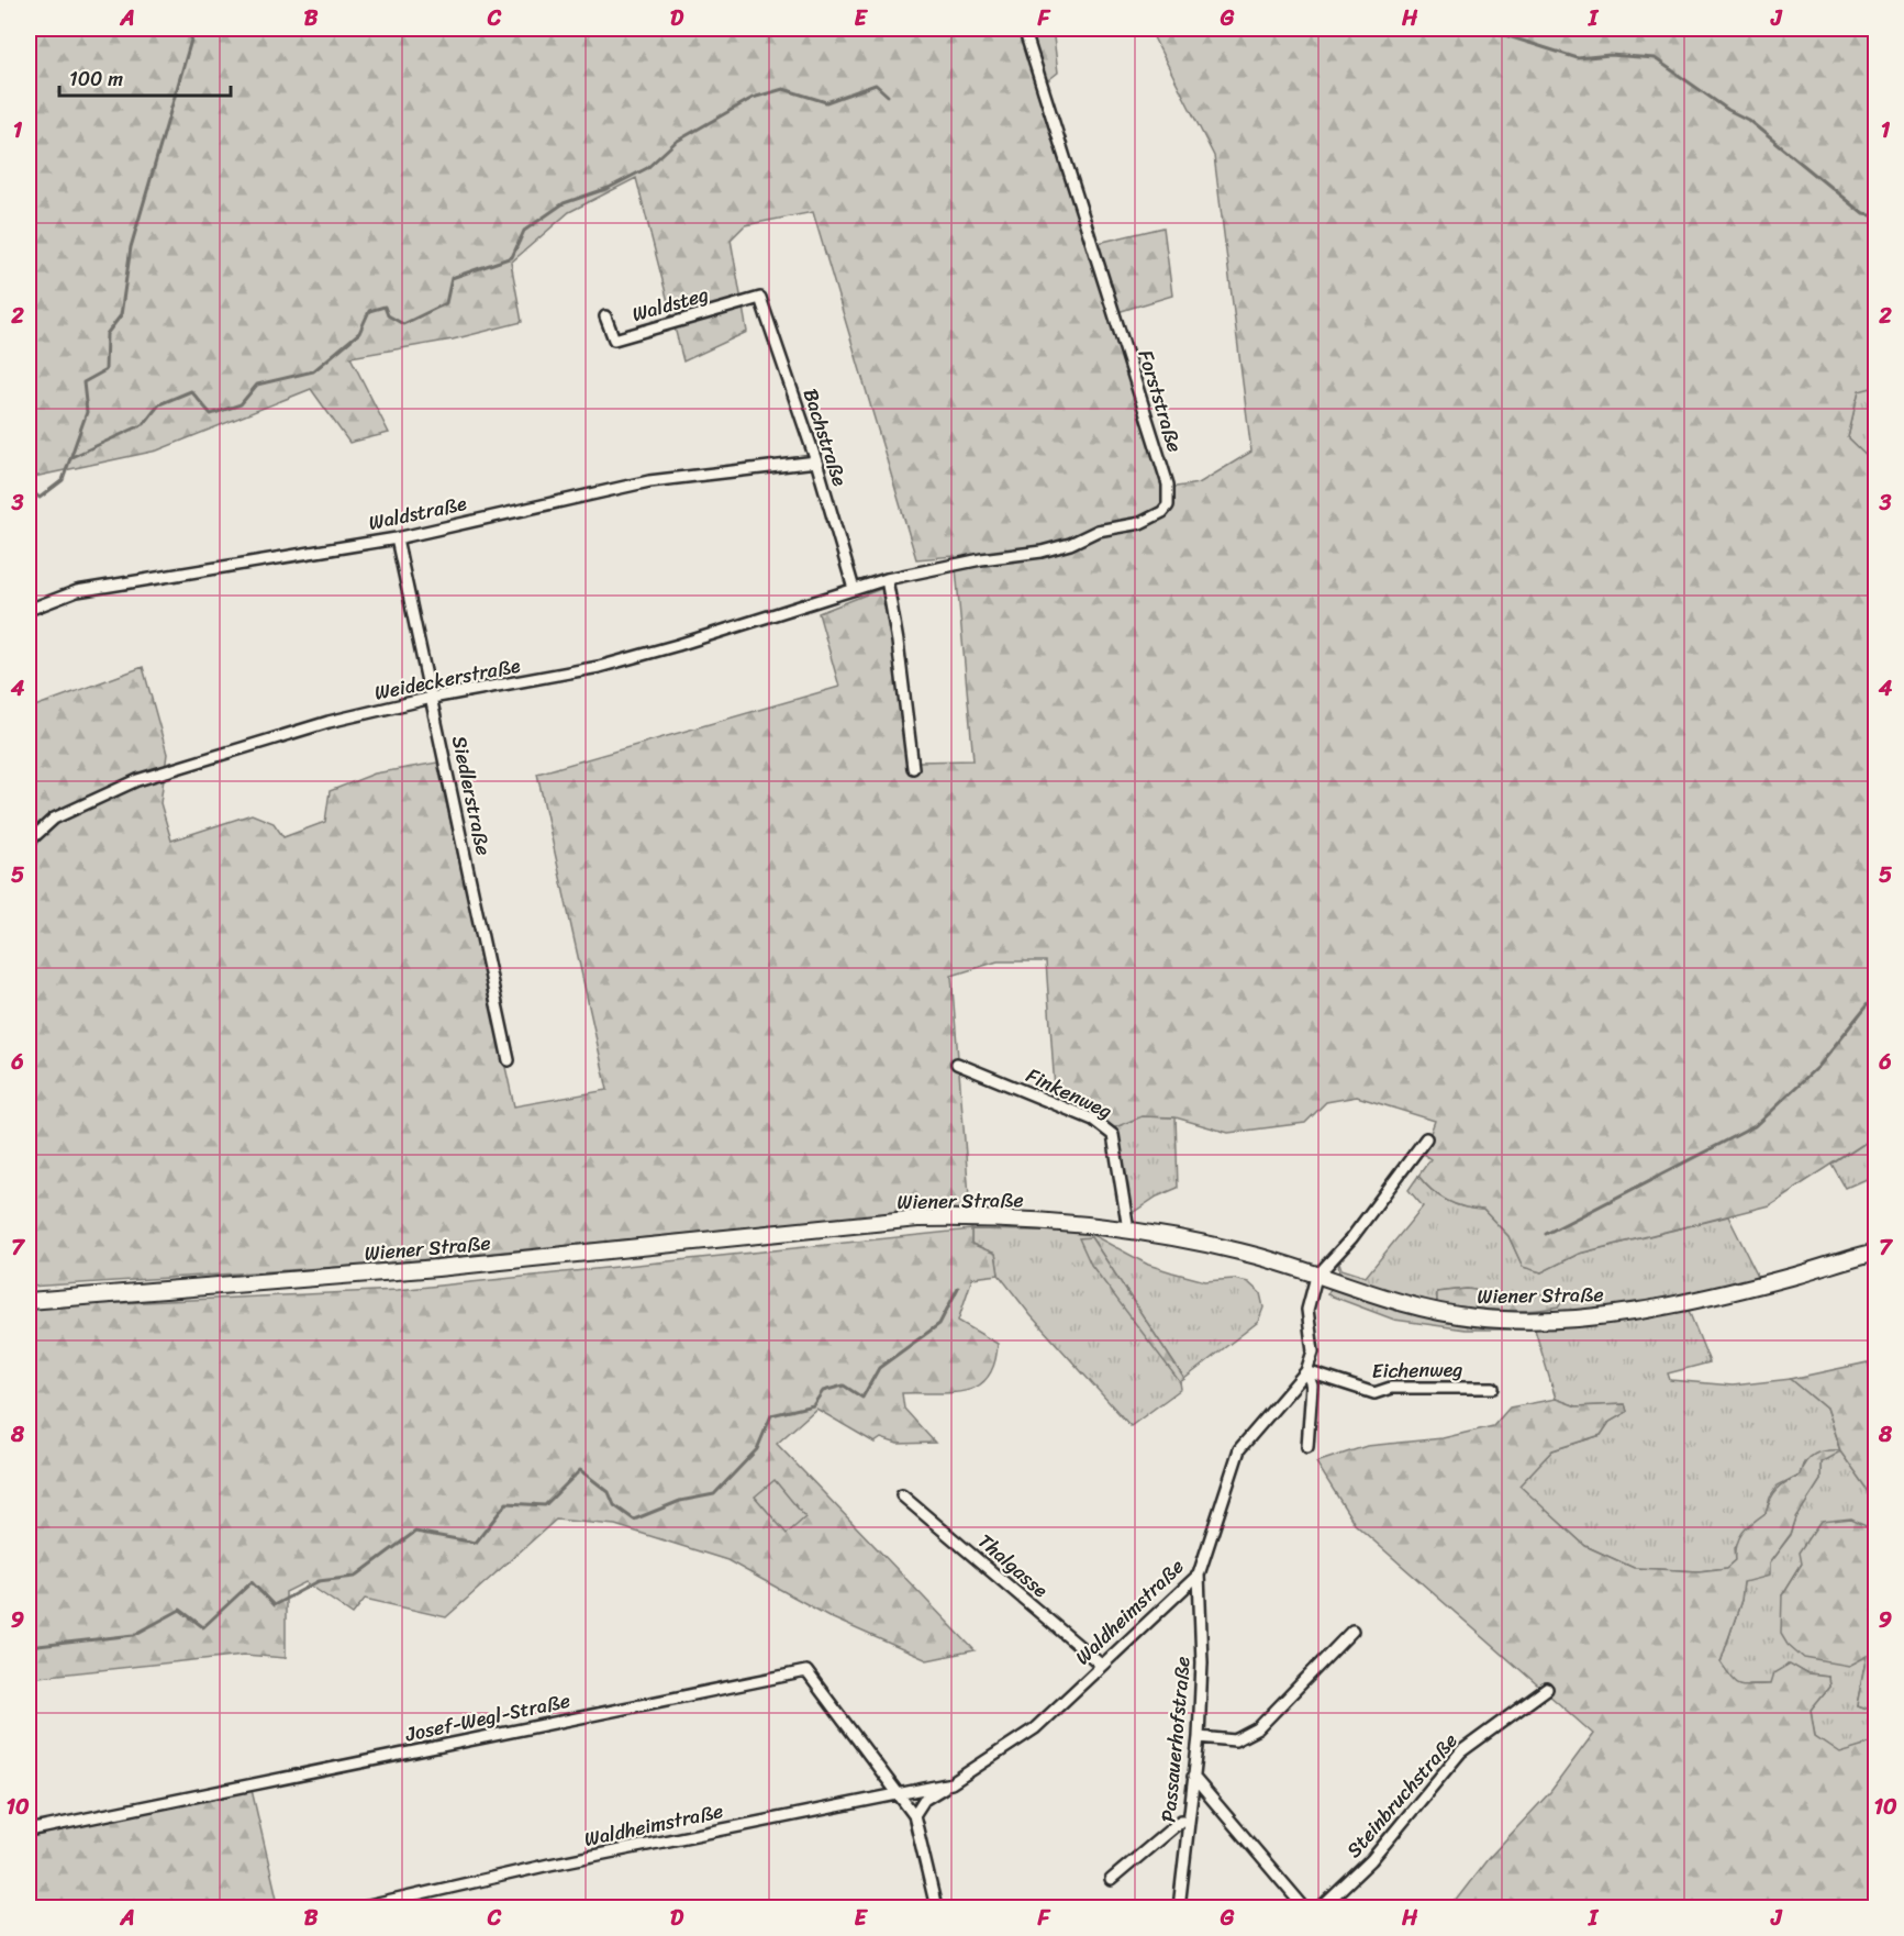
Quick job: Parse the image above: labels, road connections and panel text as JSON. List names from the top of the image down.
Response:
{
  "streets": {
    "main road": ["Wiener Straße"],
    "street": [
      "Waldsteg",
      "Forststraße",
      "Bachstraße",
      "Waldstraße",
      "Weideckerstraße",
      "Siedlerstraße",
      "Finkenweg",
      "Eichenweg",
      "Thalgasse",
      "Waldheimstraße",
      "Josef-Wegl-Straße",
      "Passauerhofstraße",
      "Steinbruchstraße"
    ]
  },
  "crossings": [
    ["Waldsteg", "Bachstraße"],
    ["Forststraße", "Weideckerstraße"],
    ["Bachstraße", "Waldstraße"],
    ["Bachstraße", "Weideckerstraße"],
    ["Waldstraße", "Siedlerstraße"],
    ["Weideckerstraße", "Siedlerstraße"],
    ["Finkenweg", "Wiener Straße"],
    ["Eichenweg", "Waldheimstraße"],
    ["Thalgasse", "Waldheimstraße"],
    ["Waldheimstraße", "Josef-Wegl-Straße"],
    ["Waldheimstraße", "Passauerhofstraße"]
  ],
  "scale_bar": "100 m",
  "grid": {
    "columns": [
      "A",
      "B",
      "C",
      "D",
      "E",
      "F",
      "G",
      "H",
      "I",
      "J"
    ],
    "rows": [
      "1",
      "2",
      "3",
      "4",
      "5",
      "6",
      "7",
      "8",
      "9",
      "10"
    ]
  }
}
